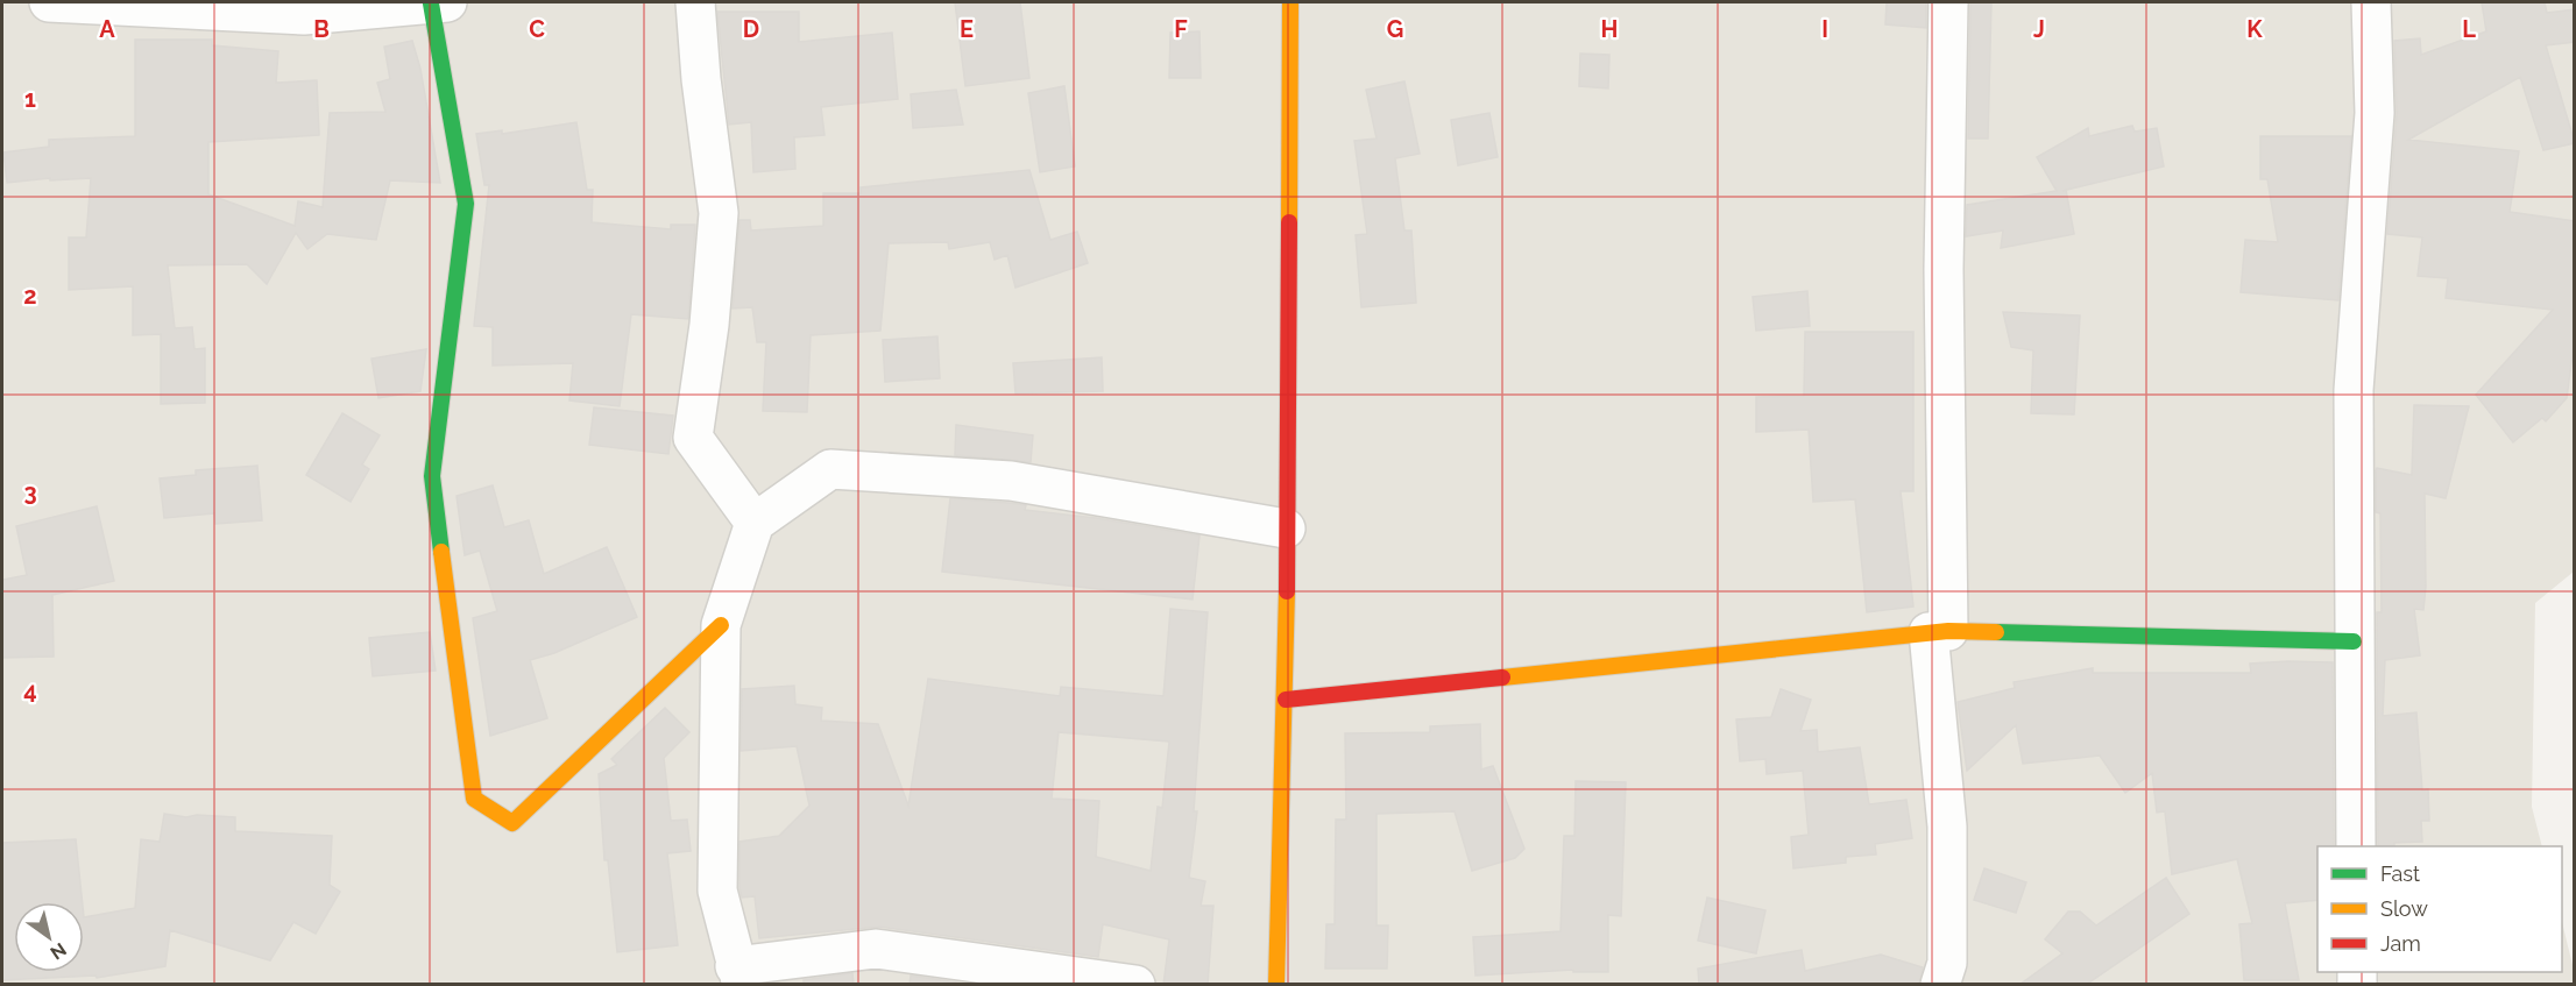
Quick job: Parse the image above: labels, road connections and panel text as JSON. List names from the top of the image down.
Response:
{
  "legend": ["Fast", "Slow", "Jam"],
  "north": "bottom right",
  "grid": {
    "columns": [
      "A",
      "B",
      "C",
      "D",
      "E",
      "F",
      "G",
      "H",
      "I",
      "J",
      "K",
      "L"
    ],
    "rows": [
      "1",
      "2",
      "3",
      "4"
    ]
  }
}
